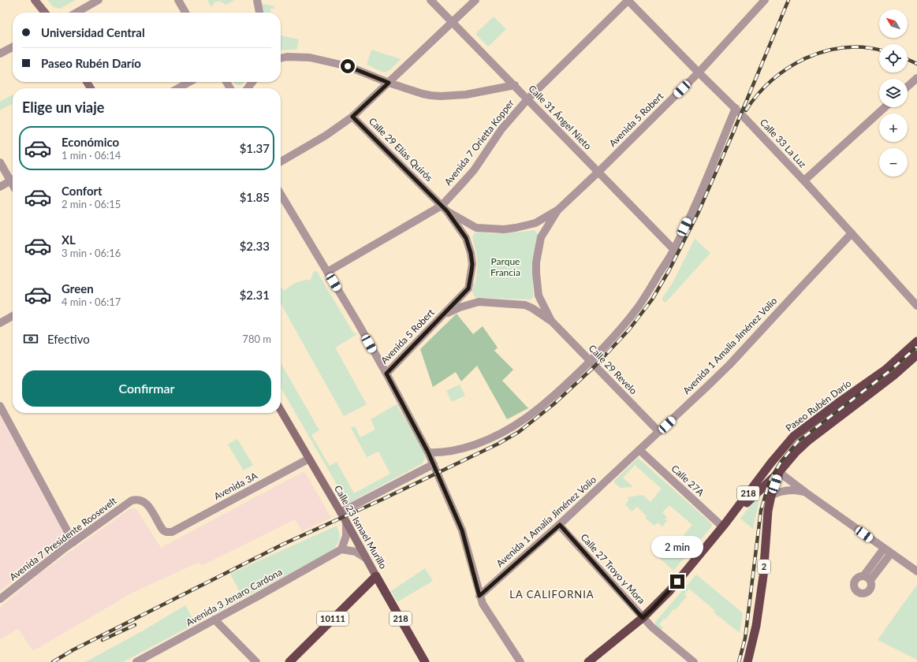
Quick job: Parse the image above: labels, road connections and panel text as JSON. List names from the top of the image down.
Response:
{
  "streets": {
    "highway": [
      "Paseo Rubén Darío",
      "218",
      "Calle 23 Ismael Murillo",
      "2",
      "10111"
    ],
    "street": [
      "Calle 31 Ángel Nieto",
      "Avenida 5 Robert",
      "Avenida 7 Orietta Kopper",
      "Calle 33 La Luz",
      "Calle 29 Elías Quirós",
      "Avenida 1 Amalia Jiménez Volio",
      "Calle 29 Revelo",
      "Calle 27A",
      "Avenida 3A",
      "Avenida 7 Presidente Roosevelt",
      "Calle 27 Troyo y Mora",
      "Avenida 3 Jenaro Cardona"
    ]
  },
  "crossings": [
    ["Calle 31 Ángel Nieto", "Avenida 5 Robert"],
    ["Calle 31 Ángel Nieto", "Avenida 7 Orietta Kopper"],
    ["Avenida 5 Robert", "Avenida 7 Orietta Kopper"],
    ["Avenida 5 Robert", "Calle 33 La Luz"],
    ["Avenida 5 Robert", "Calle 29 Elías Quirós"],
    ["Avenida 5 Robert", "Calle 29 Revelo"],
    ["Avenida 7 Orietta Kopper", "Calle 33 La Luz"],
    ["Avenida 7 Orietta Kopper", "Calle 29 Elías Quirós"],
    ["Calle 33 La Luz", "Avenida 1 Amalia Jiménez Volio"],
    ["Avenida 1 Amalia Jiménez Volio", "Calle 29 Revelo"],
    ["Avenida 1 Amalia Jiménez Volio", "Calle 27A"],
    ["Avenida 1 Amalia Jiménez Volio", "Calle 27 Troyo y Mora"],
    ["Paseo Rubén Darío", "Calle 27A"],
    ["Paseo Rubén Darío", "Calle 27 Troyo y Mora"],
    ["Avenida 3A", "Calle 23 Ismael Murillo"],
    ["Avenida 3A", "Avenida 7 Presidente Roosevelt"],
    ["Calle 23 Ismael Murillo", "10111"]
  ],
  "districts": ["LA CALIFORNIA"],
  "parks": ["Parque Francia"],
  "north": "top left",
  "page": {
    "map_buttons": ["+", "−"],
    "banner": ["Universidad Central", "Paseo Rubén Darío"],
    "heading": "Elige un viaje",
    "list": [
      {
        "name": "Económico",
        "note": "1 min · 06:14",
        "value": "$1.37"
      },
      {
        "name": "Confort",
        "note": "2 min · 06:15",
        "value": "$1.85"
      },
      {
        "name": "XL",
        "note": "3 min · 06:16",
        "value": "$2.33"
      },
      {
        "name": "Green",
        "note": "4 min · 06:17",
        "value": "$2.31"
      }
    ],
    "pay": ["Efectivo", "780 m"],
    "buttons": "Confirmar",
    "bubble": "2 min"
  }
}
